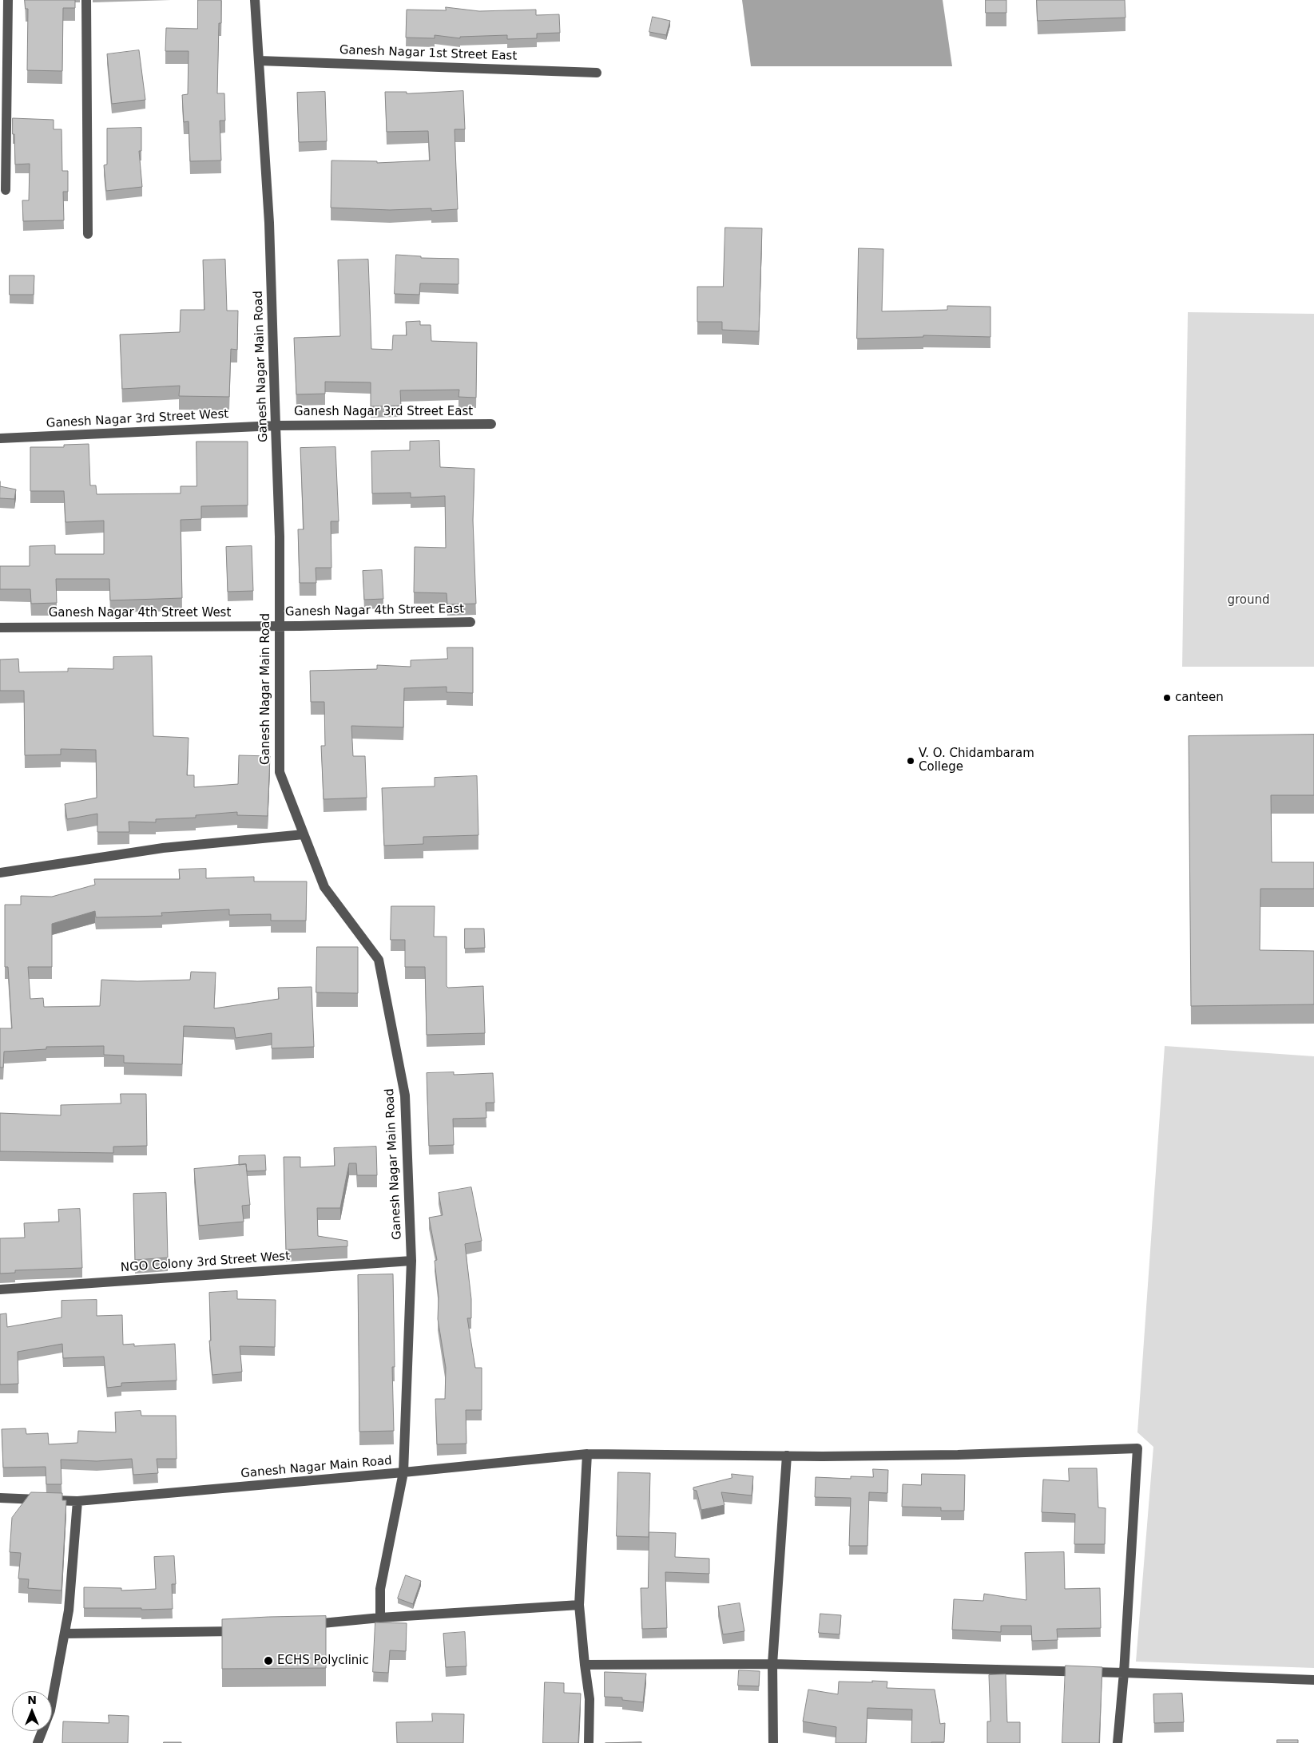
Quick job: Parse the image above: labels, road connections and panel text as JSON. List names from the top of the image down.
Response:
{
  "streets": {
    "street": [
      "Ganesh Nagar 1st Street East",
      "Ganesh Nagar Main Road",
      "Ganesh Nagar 3rd Street East",
      "Ganesh Nagar 3rd Street West",
      "Ganesh Nagar 4th Street East",
      "Ganesh Nagar 4th Street West",
      "NGO Colony 3rd Street West"
    ]
  },
  "crossings": [
    ["Ganesh Nagar 1st Street East", "Ganesh Nagar Main Road"],
    ["Ganesh Nagar Main Road", "Ganesh Nagar 3rd Street East"],
    ["Ganesh Nagar Main Road", "Ganesh Nagar 3rd Street West"],
    ["Ganesh Nagar Main Road", "Ganesh Nagar 4th Street East"],
    ["Ganesh Nagar Main Road", "Ganesh Nagar 4th Street West"],
    ["Ganesh Nagar Main Road", "NGO Colony 3rd Street West"],
    ["Ganesh Nagar 3rd Street East", "Ganesh Nagar 3rd Street West"],
    ["Ganesh Nagar 4th Street East", "Ganesh Nagar 4th Street West"]
  ],
  "parks": ["ground"],
  "places": ["canteen", "V. O. Chidambaram College", "ECHS Polyclinic"],
  "north": "top"
}
